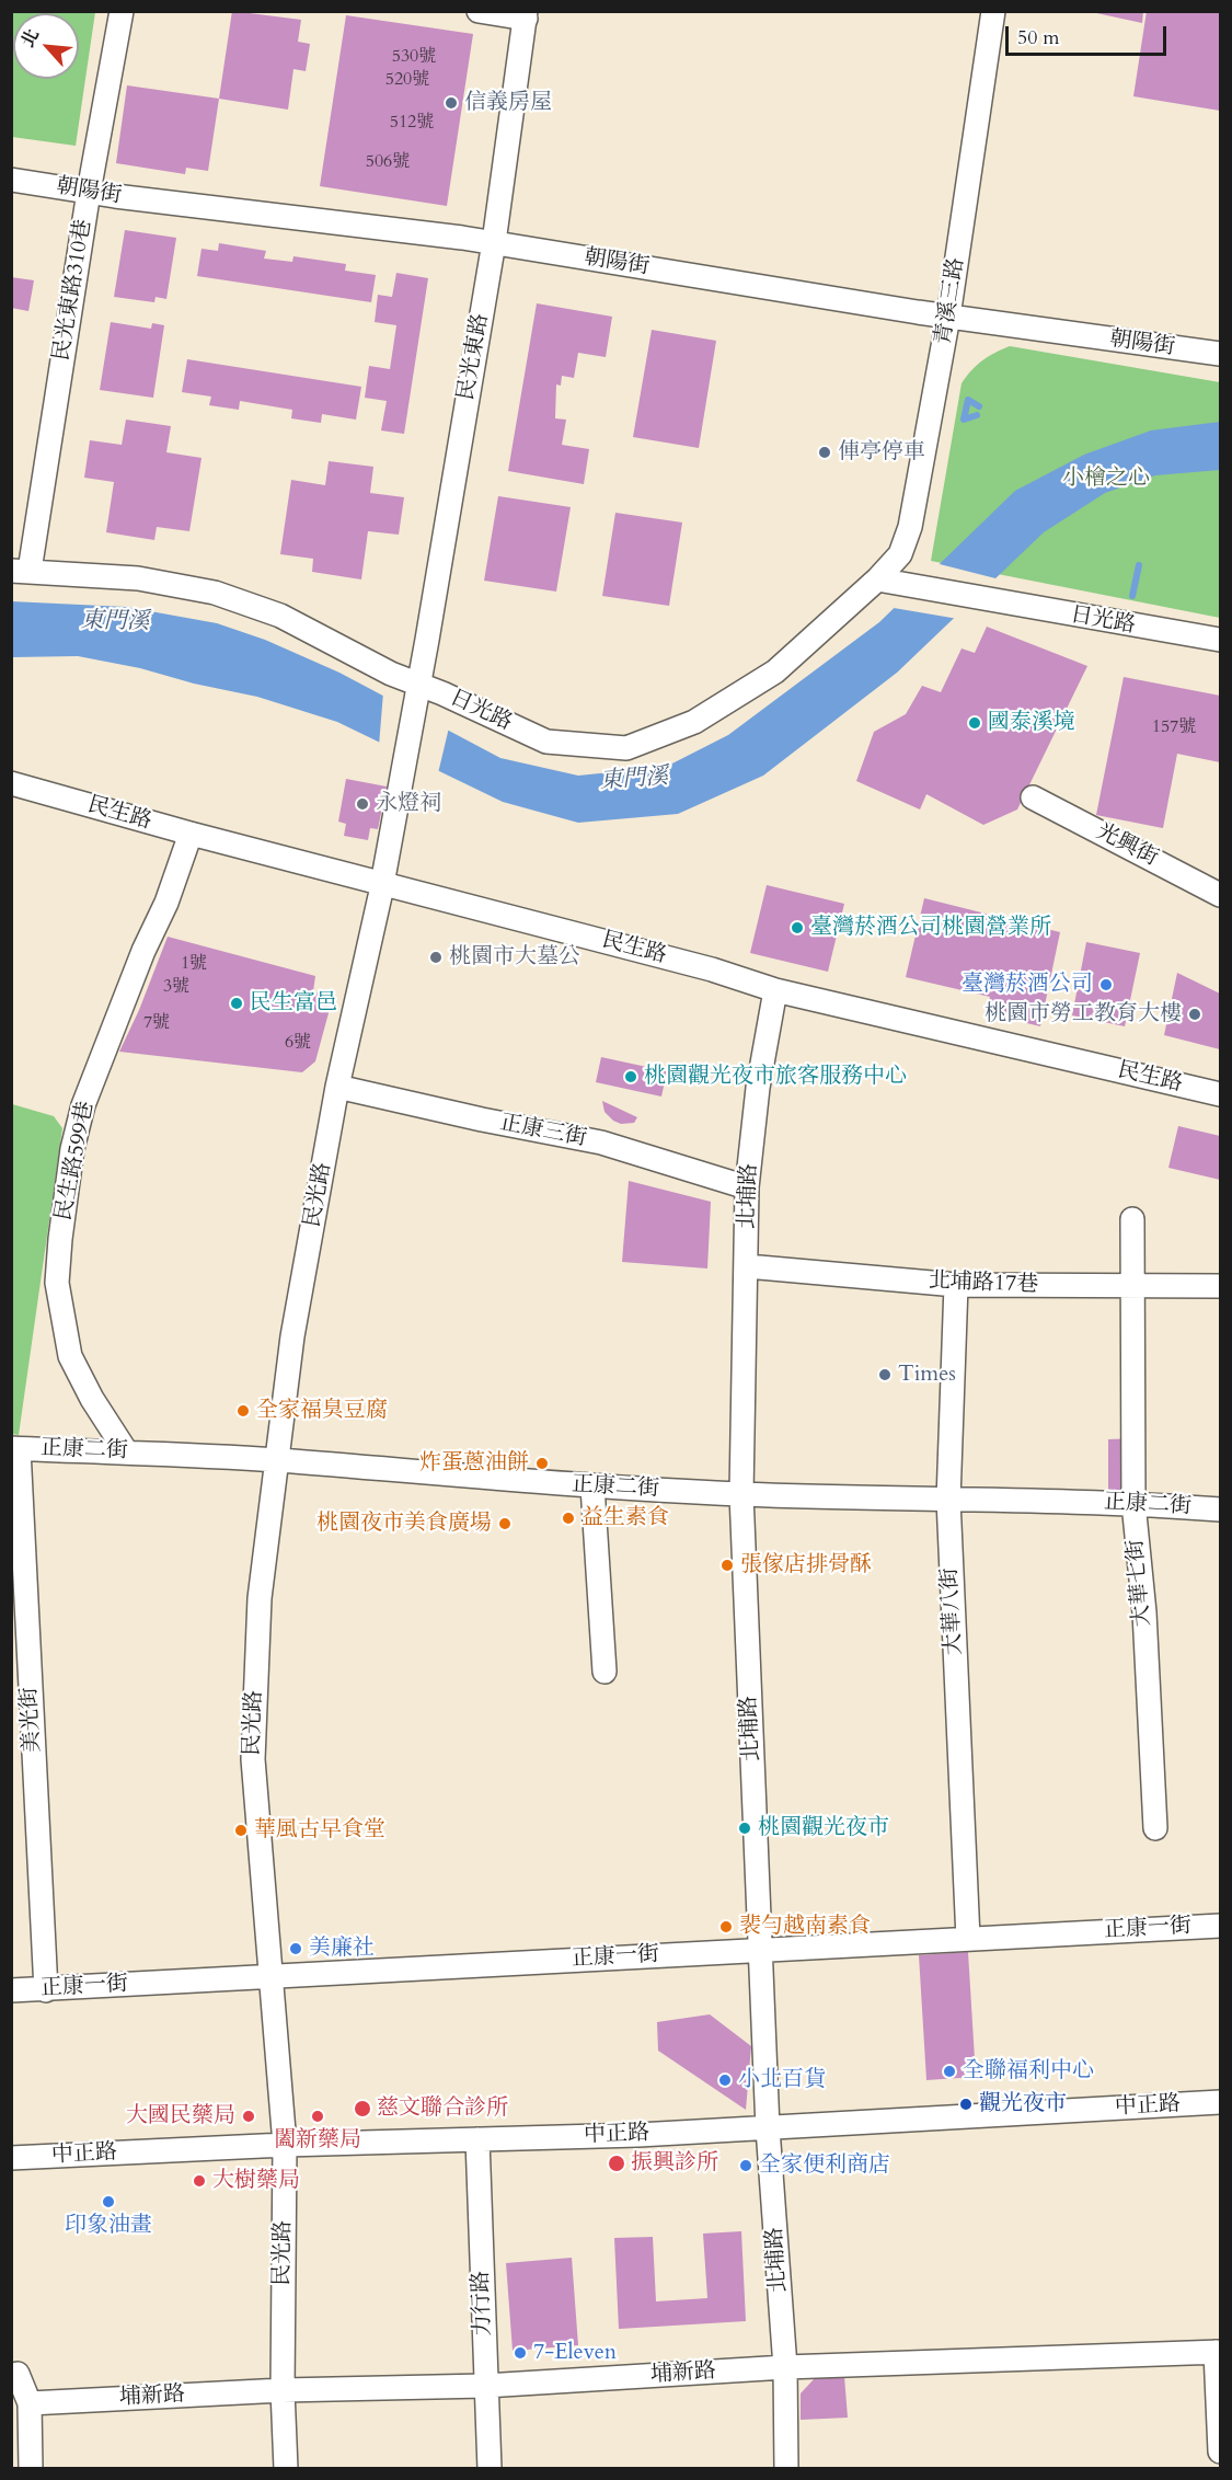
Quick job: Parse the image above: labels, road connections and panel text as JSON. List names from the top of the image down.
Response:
{
  "streets": {
    "street": [
      "朝陽街",
      "民光東路310巷",
      "青溪三路",
      "民光東路",
      "日光路",
      "民生路",
      "光興街",
      "正康三街",
      "民生路599巷",
      "民光路",
      "北埔路",
      "北埔路17巷",
      "正康二街",
      "大華七街",
      "大華八街",
      "美光街",
      "正康一街",
      "中正路",
      "力行路",
      "埔新路"
    ]
  },
  "crossings": [
    ["朝陽街", "民光東路310巷"],
    ["朝陽街", "青溪三路"],
    ["朝陽街", "民光東路"],
    ["民光東路310巷", "日光路"],
    ["青溪三路", "日光路"],
    ["民光東路", "日光路"],
    ["民光東路", "民生路"],
    ["民光東路", "民光路"],
    ["民生路", "民生路599巷"],
    ["民生路", "民光路"],
    ["民生路", "北埔路"],
    ["正康三街", "民光路"],
    ["正康三街", "北埔路"],
    ["民生路599巷", "正康二街"],
    ["民光路", "正康二街"],
    ["民光路", "正康一街"],
    ["民光路", "中正路"],
    ["民光路", "埔新路"],
    ["北埔路", "北埔路17巷"],
    ["北埔路", "正康二街"],
    ["北埔路", "正康一街"],
    ["北埔路", "中正路"],
    ["北埔路", "埔新路"],
    ["北埔路17巷", "大華七街"],
    ["北埔路17巷", "大華八街"],
    ["正康二街", "大華七街"],
    ["正康二街", "大華八街"],
    ["正康二街", "美光街"],
    ["大華八街", "正康一街"],
    ["美光街", "正康一街"],
    ["中正路", "力行路"],
    ["力行路", "埔新路"]
  ],
  "water": ["東門溪"],
  "parks": ["小檜之心"],
  "places": [
    "信義房屋",
    "俥亭停車",
    "國泰溪境",
    "永燈祠",
    "臺灣菸酒公司桃園營業所",
    "桃園市大墓公",
    "臺灣菸酒公司",
    "民生富邑",
    "桃園市勞工教育大樓",
    "桃園觀光夜市旅客服務中心",
    "Times",
    "全家福臭豆腐",
    "炸蛋蔥油餅",
    "益生素食",
    "桃園夜市美食廣場",
    "張傢店排骨酥",
    "桃園觀光夜市",
    "華風古早食堂",
    "裴勻越南素食",
    "美廉社",
    "全聯福利中心",
    "小北百貨",
    "觀光夜市",
    "慈文聯合診所",
    "大國民藥局",
    "闔新藥局",
    "振興診所",
    "全家便利商店",
    "大樹藥局",
    "印象油畫",
    "7-Eleven"
  ],
  "house_numbers": [
    "530號",
    "520號",
    "512號",
    "506號",
    "157號",
    "1號",
    "3號",
    "7號",
    "6號"
  ],
  "scale_bar": "50 m",
  "north": "top left"
}
